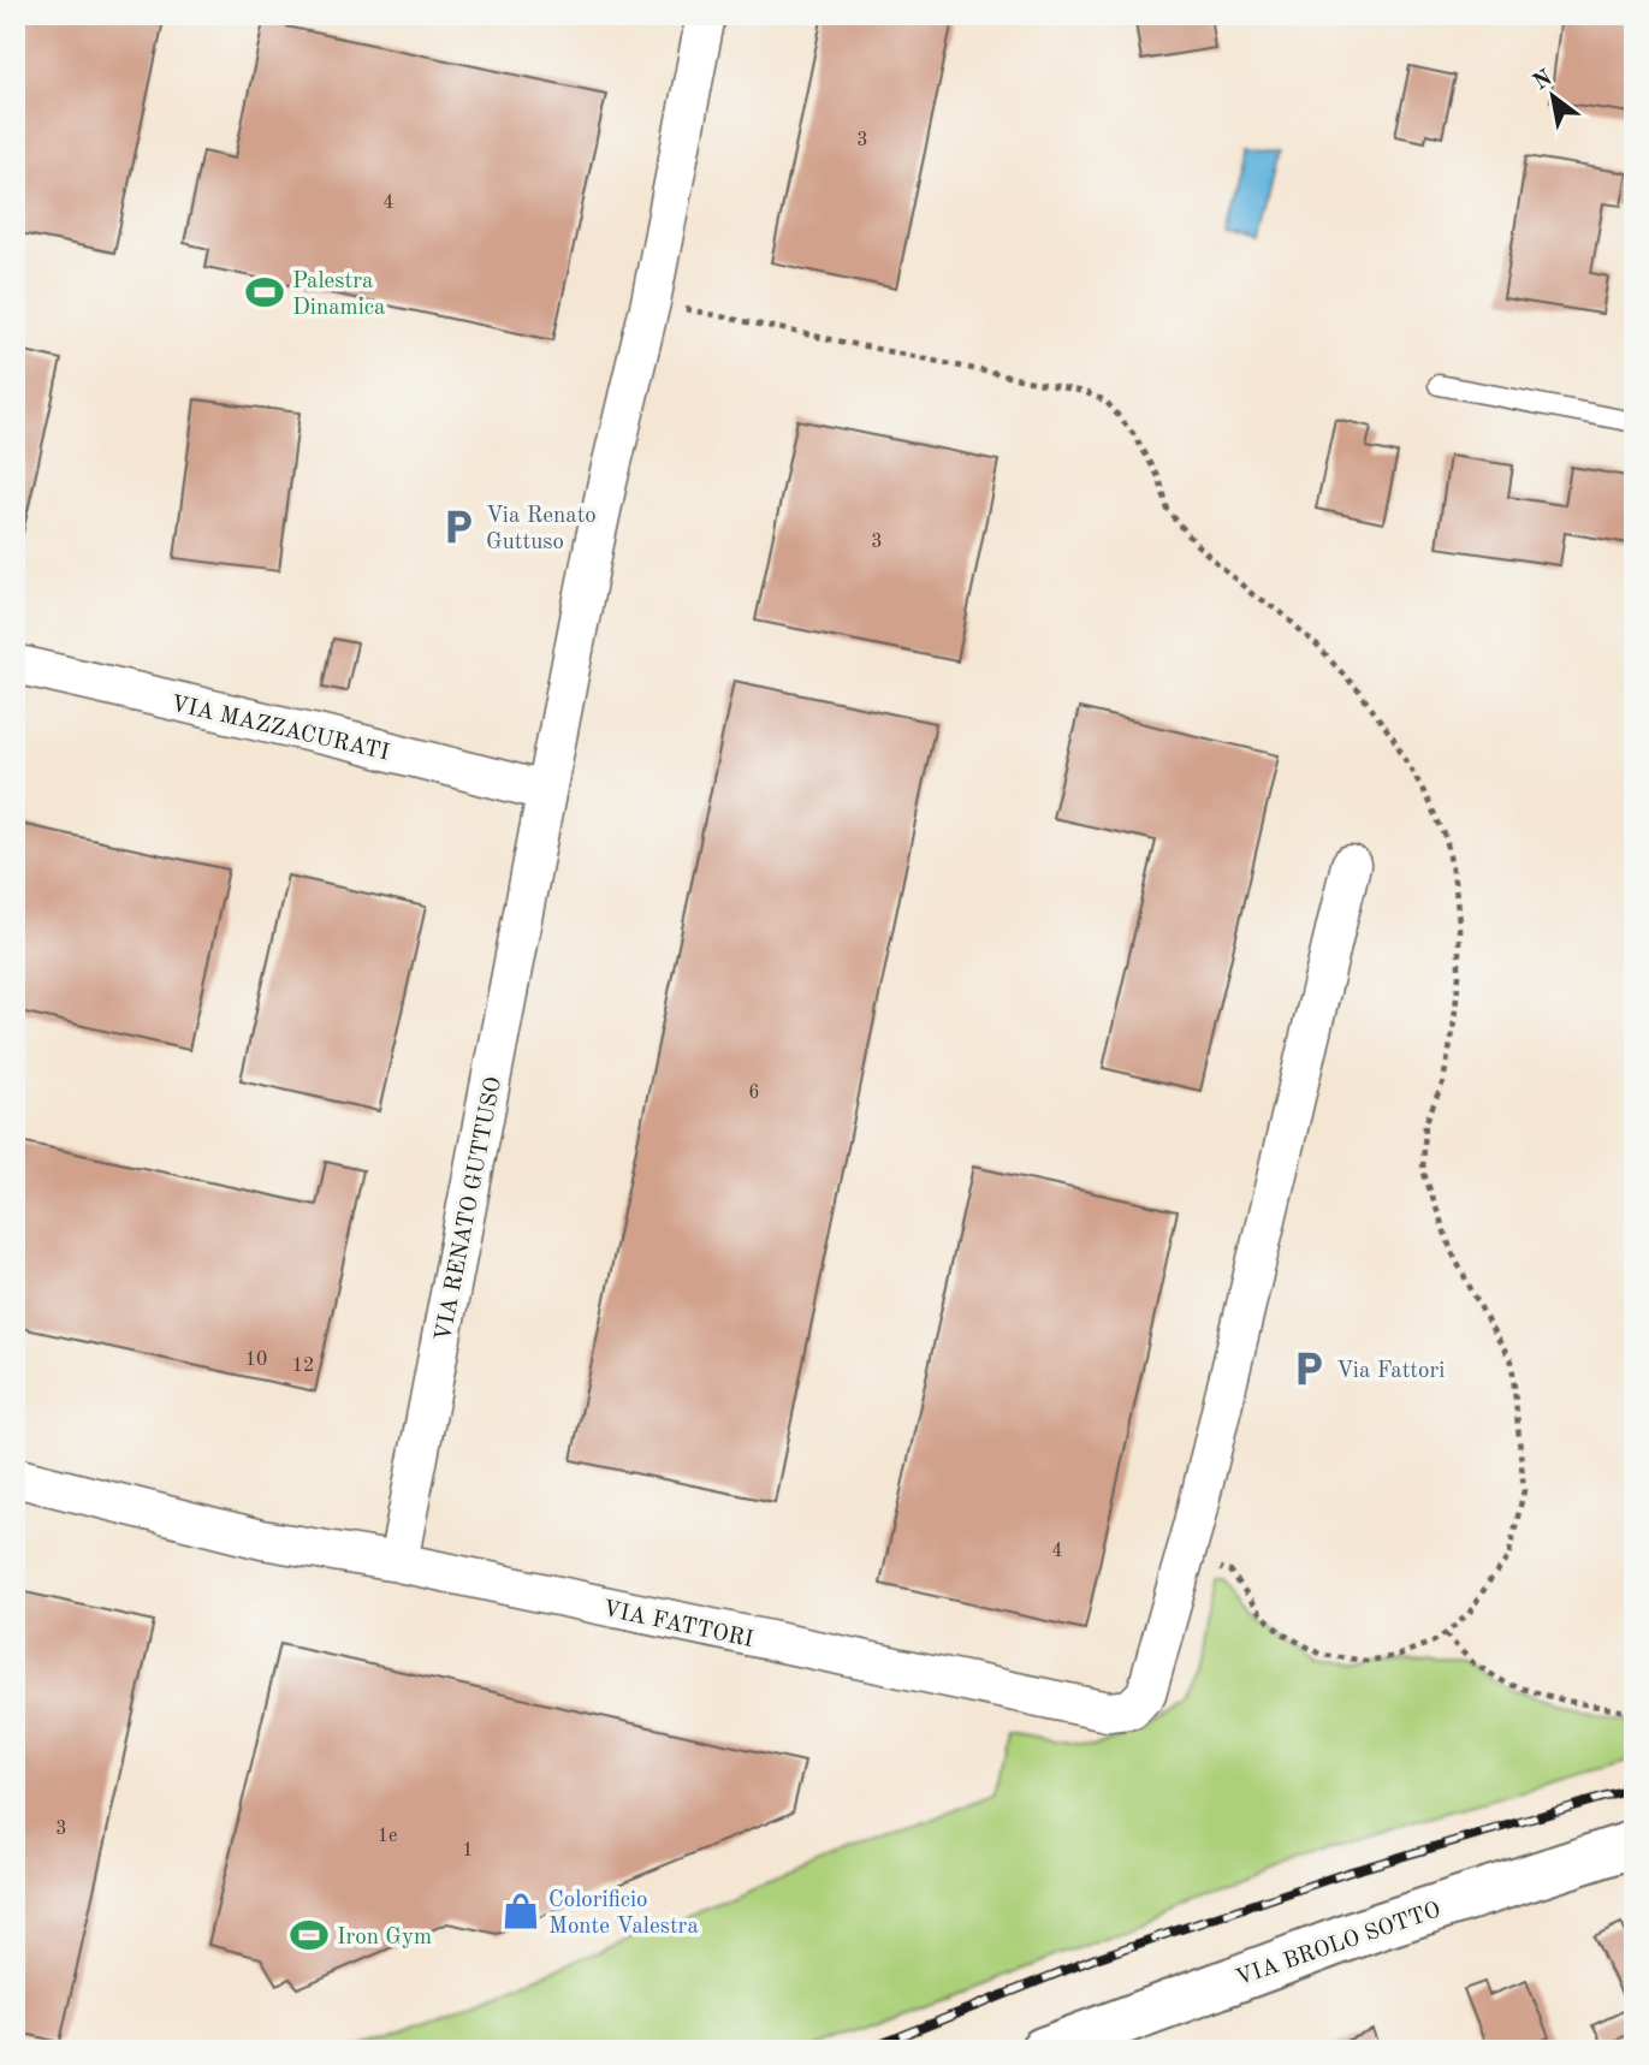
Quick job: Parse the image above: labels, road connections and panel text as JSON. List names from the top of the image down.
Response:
{
  "streets": {
    "main road": ["VIA BROLO SOTTO"],
    "street": ["VIA MAZZACURATI", "VIA RENATO GUTTUSO", "VIA FATTORI"]
  },
  "crossings": [
    ["VIA MAZZACURATI", "VIA RENATO GUTTUSO"],
    ["VIA RENATO GUTTUSO", "VIA FATTORI"]
  ],
  "places": {
    "sports": ["Palestra Dinamica", "Iron Gym"],
    "parking": ["Via Renato Guttuso", "Via Fattori"],
    "shop": ["Colorificio Monte Valestra"]
  },
  "house_numbers": [
    "3",
    "4",
    "3",
    "6",
    "10",
    "12",
    "4",
    "3",
    "1e",
    "1"
  ],
  "north": "top left"
}
